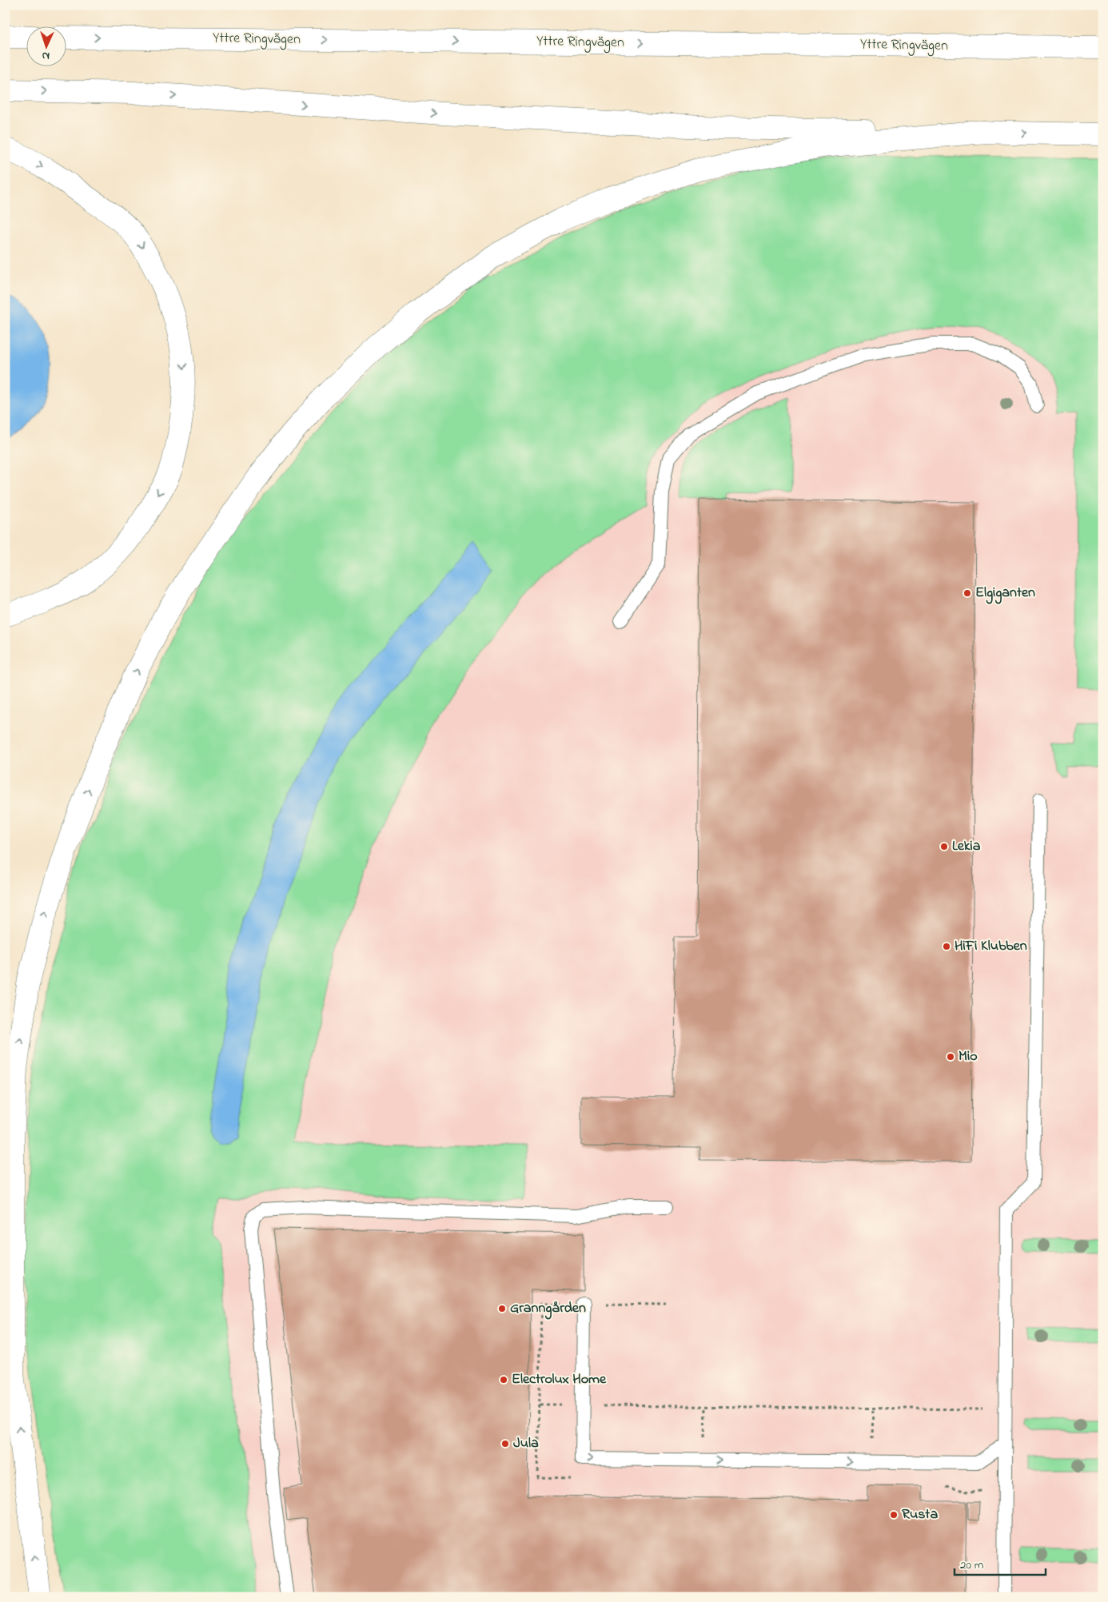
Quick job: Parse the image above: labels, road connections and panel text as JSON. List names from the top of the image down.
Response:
{
  "streets": {
    "highway": ["Yttre Ringvägen"]
  },
  "places": [
    "Elgiganten",
    "Lekia",
    "HiFi Klubben",
    "Mio",
    "Granngården",
    "Electrolux Home",
    "Jula",
    "Rusta"
  ],
  "scale_bar": "20 m",
  "north": "bottom"
}
